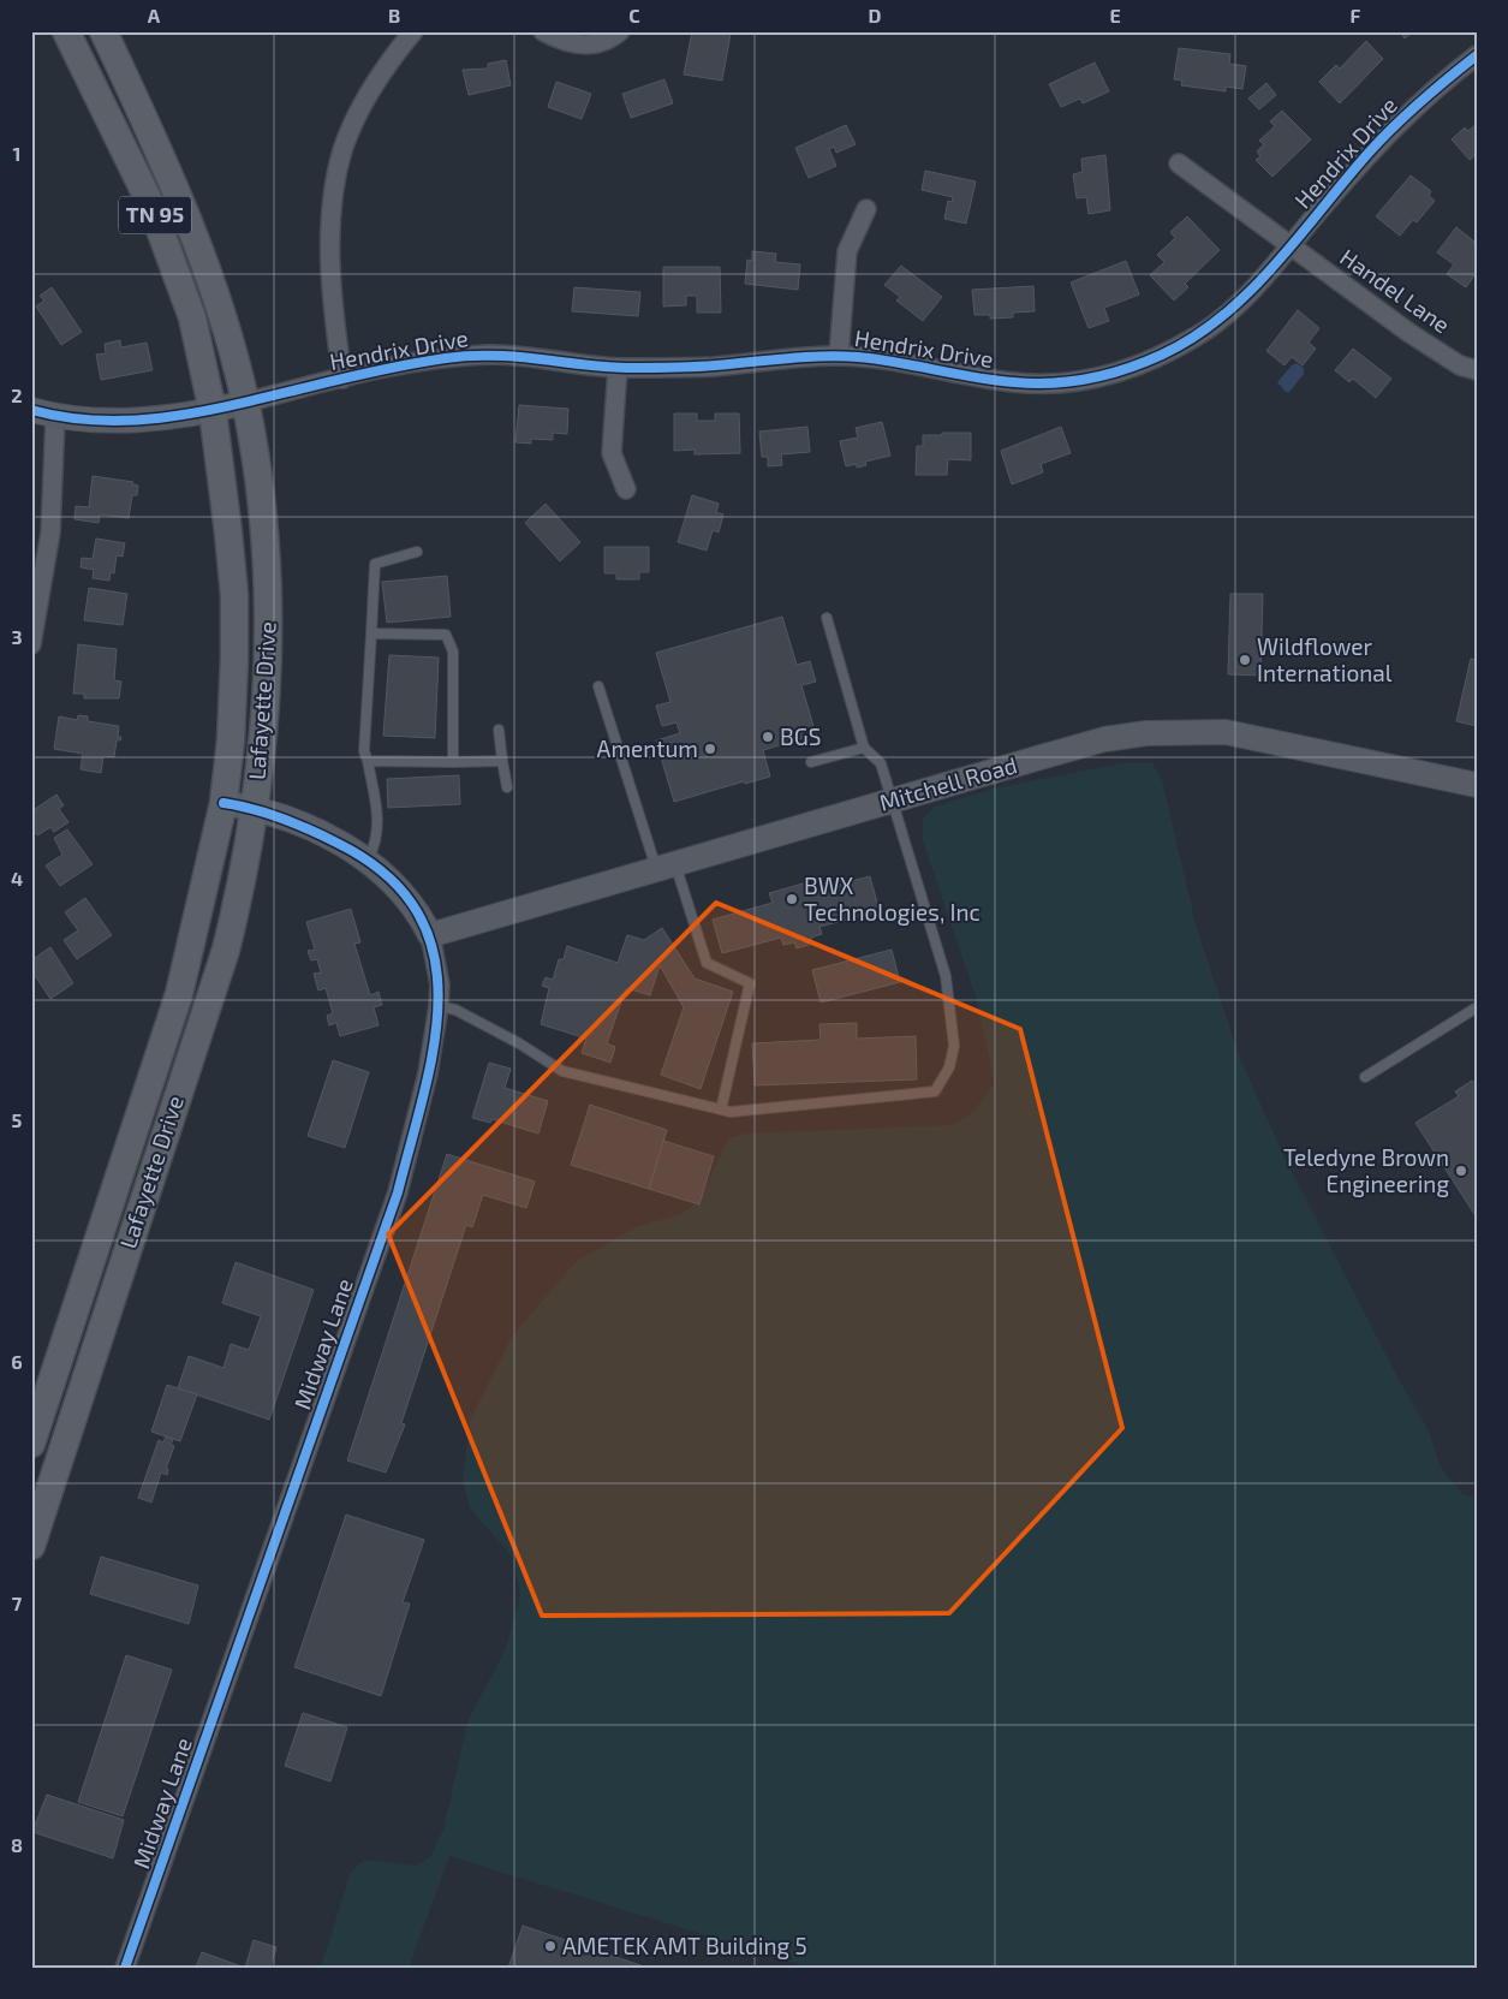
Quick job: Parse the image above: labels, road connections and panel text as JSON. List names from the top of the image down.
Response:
{
  "streets": {
    "main road": ["TN 95", "Lafayette Drive"],
    "street": [
      "Hendrix Drive",
      "Handel Lane",
      "Mitchell Road",
      "Midway Lane"
    ]
  },
  "crossings": [
    ["Hendrix Drive", "Handel Lane"],
    ["Hendrix Drive", "Lafayette Drive"],
    ["Lafayette Drive", "Midway Lane"],
    ["Mitchell Road", "Midway Lane"]
  ],
  "places": [
    "Wildflower International",
    "BGS",
    "Amentum",
    "BWX Technologies, Inc",
    "Teledyne Brown Engineering",
    "AMETEK AMT Building 5"
  ],
  "grid": {
    "columns": [
      "A",
      "B",
      "C",
      "D",
      "E",
      "F"
    ],
    "rows": [
      "1",
      "2",
      "3",
      "4",
      "5",
      "6",
      "7",
      "8"
    ]
  }
}
